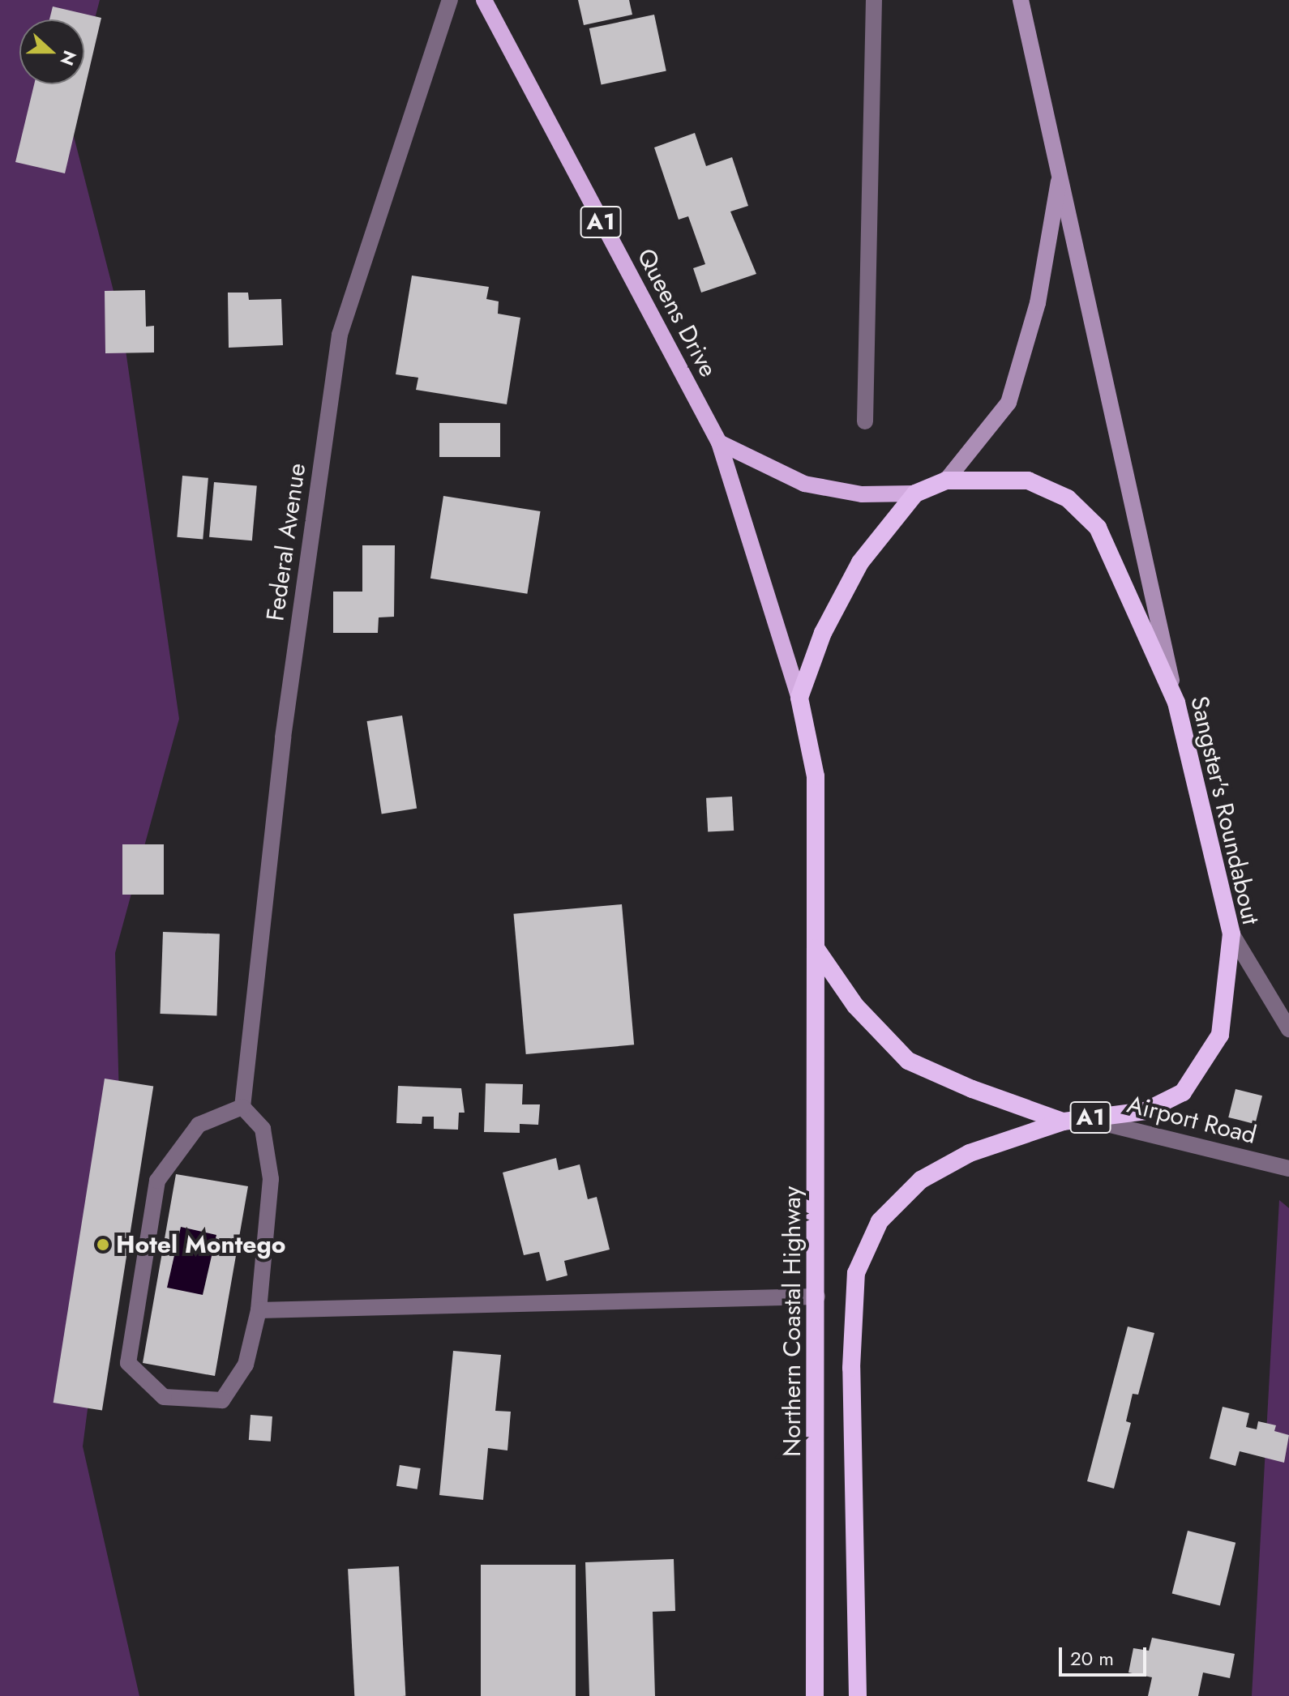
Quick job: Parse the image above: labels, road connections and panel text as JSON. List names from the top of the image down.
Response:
{
  "streets": {
    "highway": ["A1", "Sangster's Roundabout", "Northern Coastal Highway"],
    "main road": ["Queens Drive"],
    "street": ["Federal Avenue", "Airport Road"]
  },
  "crossings": [
    ["A1", "Queens Drive"],
    ["A1", "Sangster's Roundabout"],
    ["A1", "Northern Coastal Highway"],
    ["Queens Drive", "Sangster's Roundabout"],
    ["Sangster's Roundabout", "Airport Road"]
  ],
  "places": ["Hotel Montego"],
  "scale_bar": "20 m",
  "north": "right"
}
